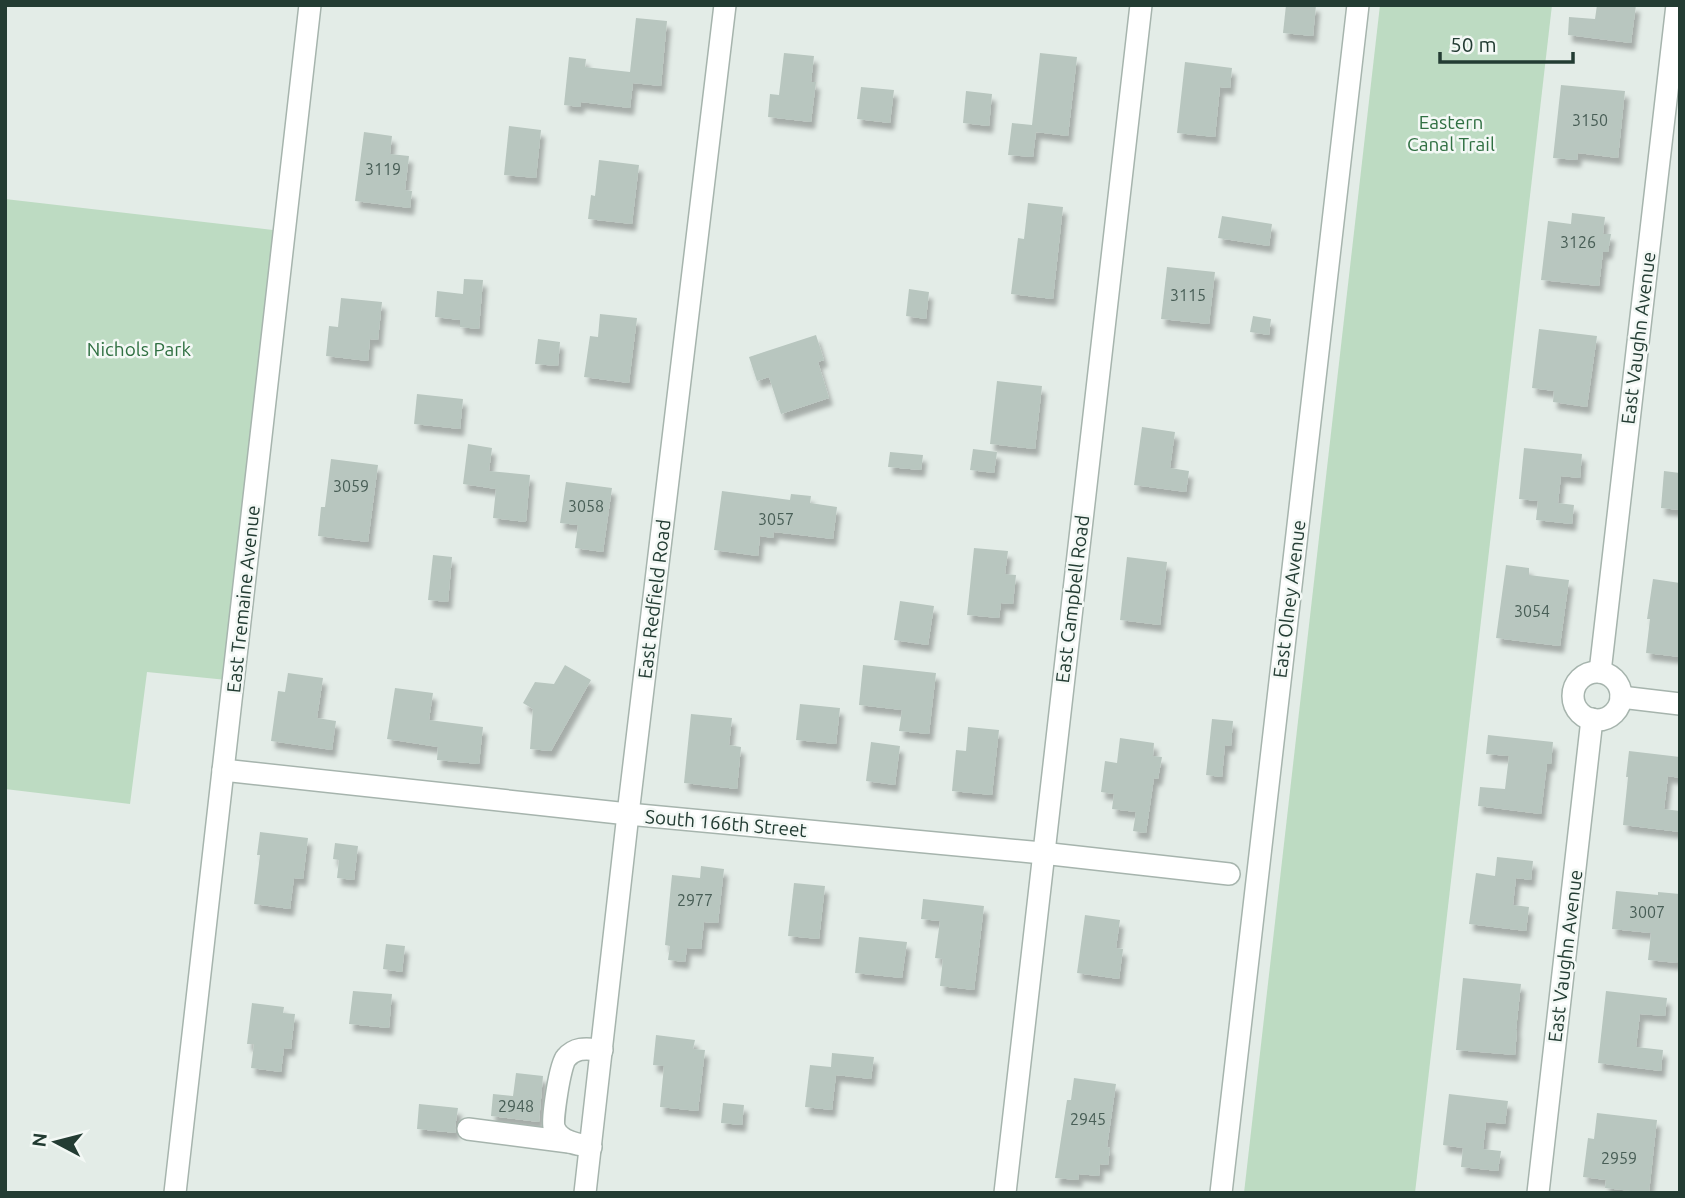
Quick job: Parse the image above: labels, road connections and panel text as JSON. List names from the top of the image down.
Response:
{
  "streets": {
    "street": [
      "East Vaughn Avenue",
      "East Tremaine Avenue",
      "East Redfield Road",
      "East Campbell Road",
      "East Olney Avenue",
      "South 166th Street"
    ]
  },
  "crossings": [
    ["East Tremaine Avenue", "South 166th Street"],
    ["East Redfield Road", "South 166th Street"],
    ["East Campbell Road", "South 166th Street"]
  ],
  "parks": ["Eastern Canal Trail", "Nichols Park"],
  "house_numbers": [
    "3150",
    "3119",
    "3126",
    "3115",
    "3059",
    "3058",
    "3057",
    "3054",
    "2977",
    "3007",
    "2948",
    "2945",
    "2959"
  ],
  "scale_bar": "50 m",
  "north": "left"
}
